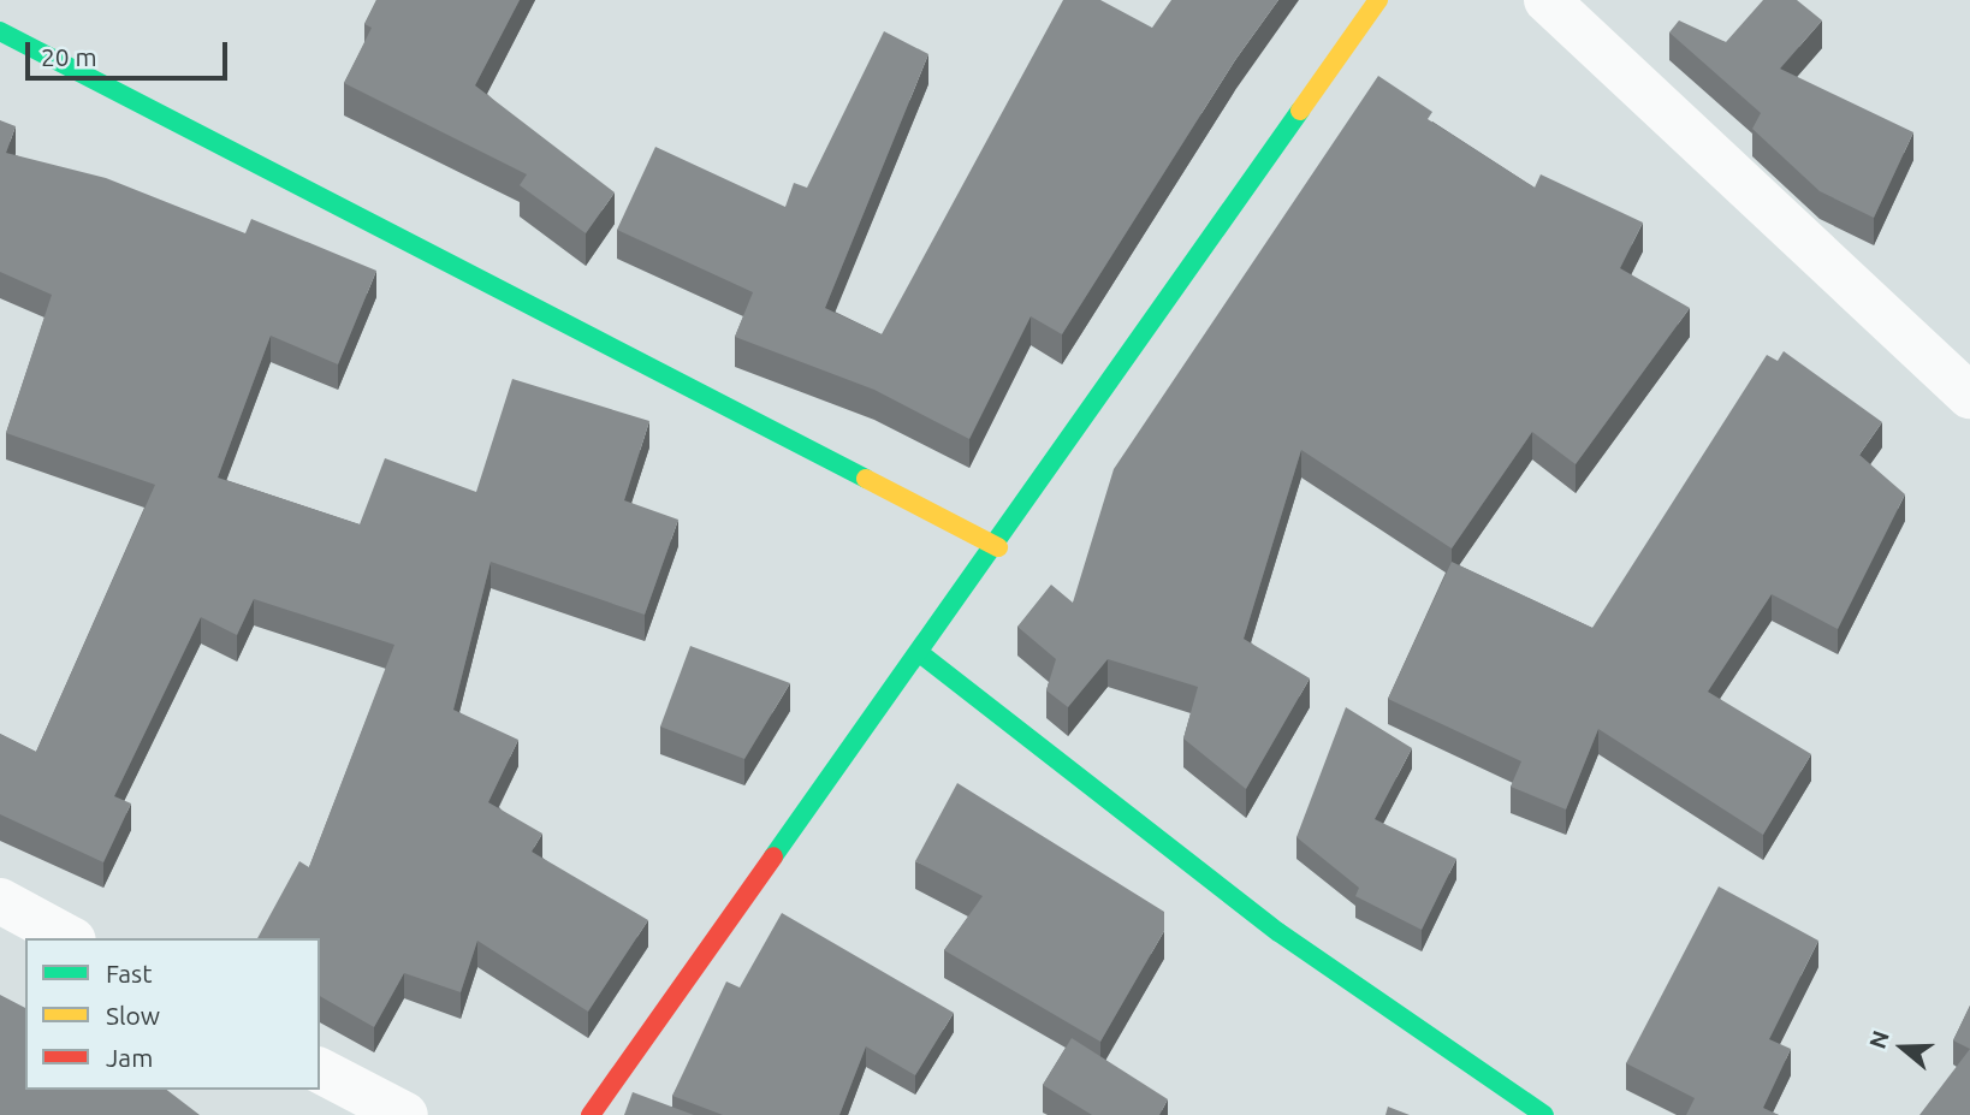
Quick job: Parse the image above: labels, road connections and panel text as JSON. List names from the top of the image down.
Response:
{
  "legend": ["Fast", "Slow", "Jam"],
  "scale_bar": "20 m",
  "north": "left"
}
